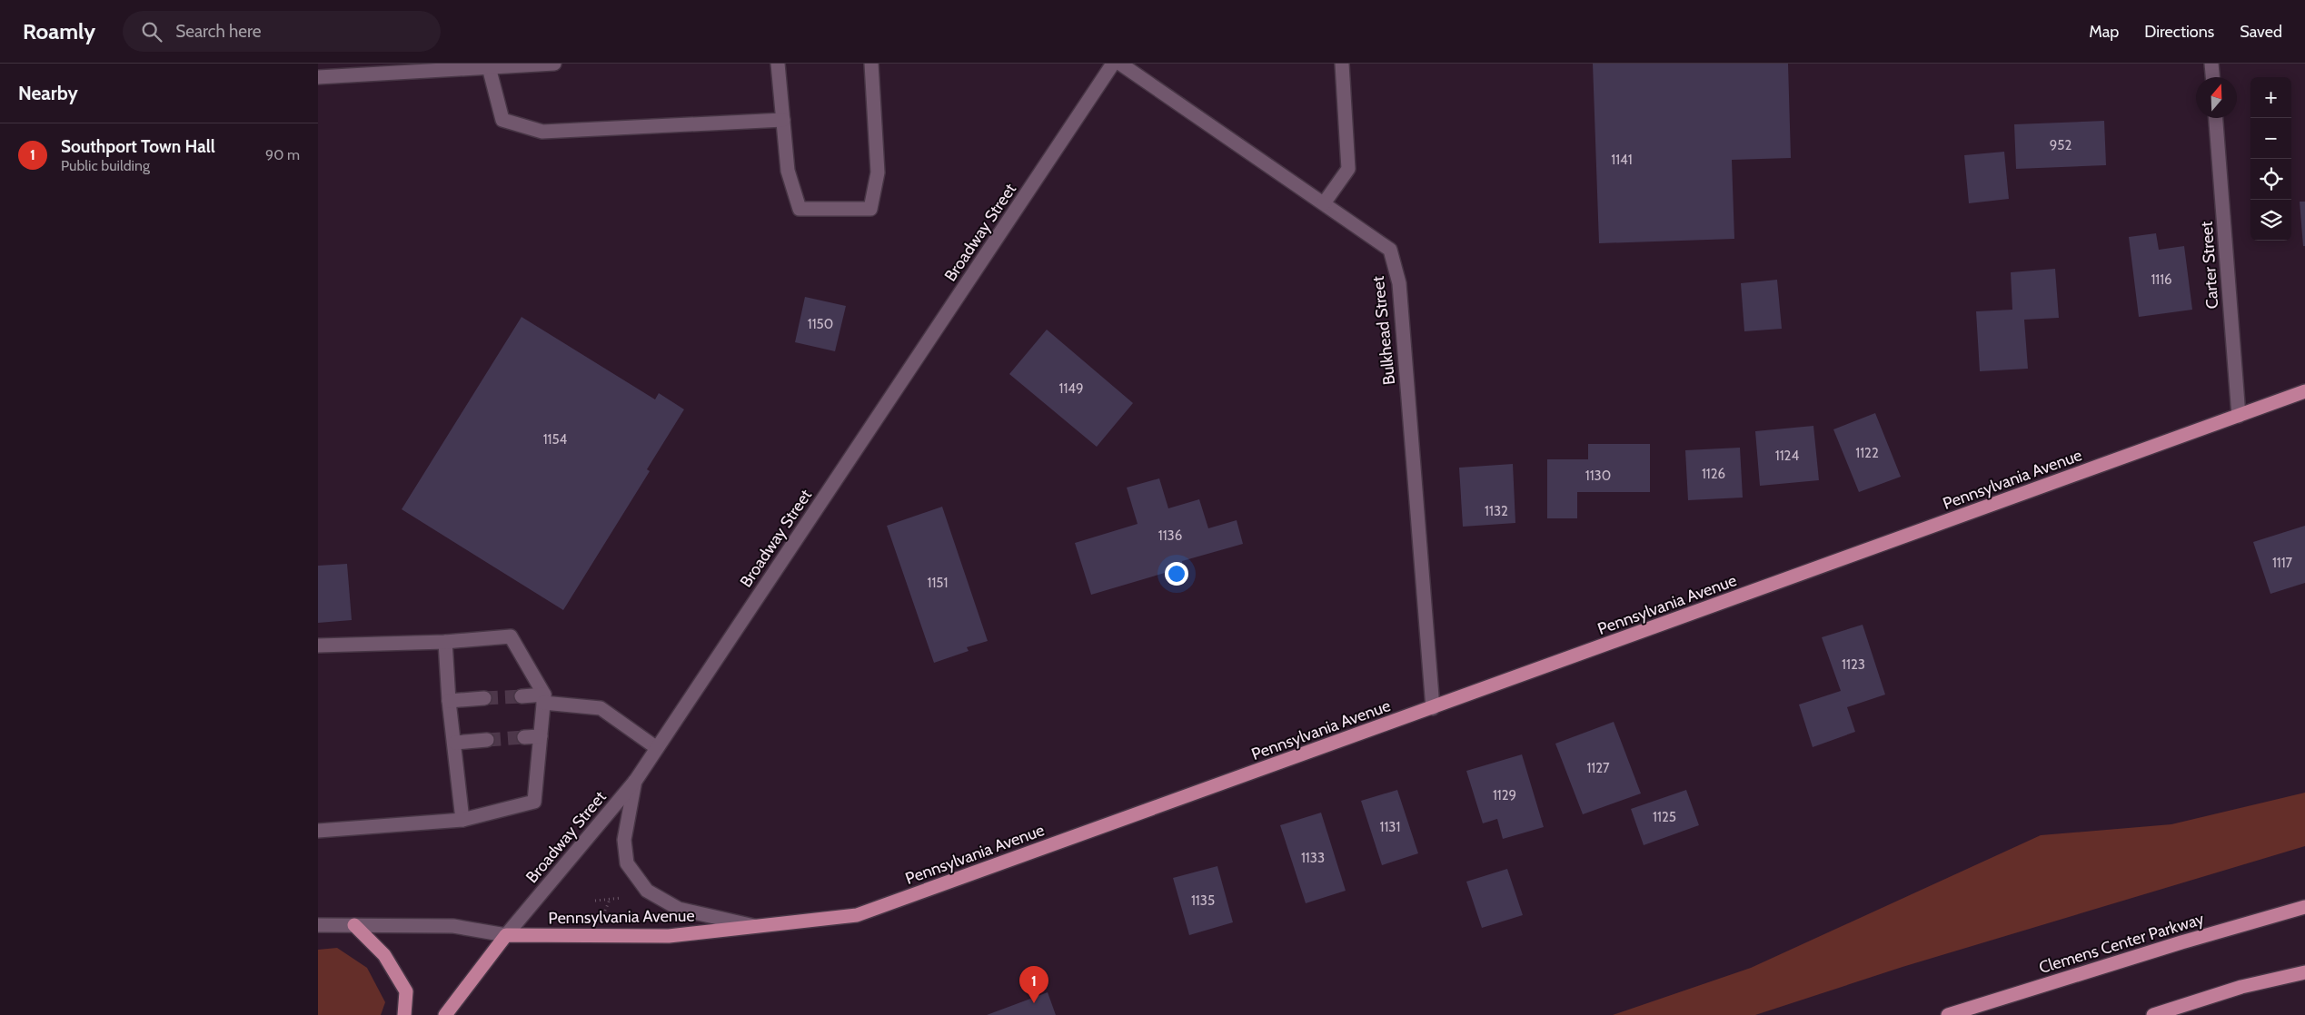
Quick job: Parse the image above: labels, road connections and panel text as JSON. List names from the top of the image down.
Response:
{
  "streets": {
    "main road": ["Broadway Street", "Pennsylvania Avenue", "Clemens Center Parkway"],
    "street": ["Carter Street", "Bulkhead Street"]
  },
  "crossings": [
    ["Broadway Street", "Pennsylvania Avenue"],
    ["Carter Street", "Pennsylvania Avenue"],
    ["Bulkhead Street", "Pennsylvania Avenue"]
  ],
  "house_numbers": [
    "952",
    "1141",
    "1116",
    "1150",
    "1149",
    "1154",
    "1122",
    "1124",
    "1126",
    "1130",
    "1132",
    "1136",
    "1117",
    "1151",
    "1123",
    "1127",
    "1129",
    "1125",
    "1131",
    "1133",
    "1135"
  ],
  "north": "top",
  "page": {
    "header": "Roamly",
    "search": "Search here",
    "nav": ["Map", "Directions", "Saved"],
    "heading": "Nearby",
    "map_buttons": ["+", "−"],
    "list": [
      {
        "mark": "1",
        "name": "Southport Town Hall",
        "note": "Public building",
        "value": "90 m"
      }
    ],
    "pins": "1"
  }
}
